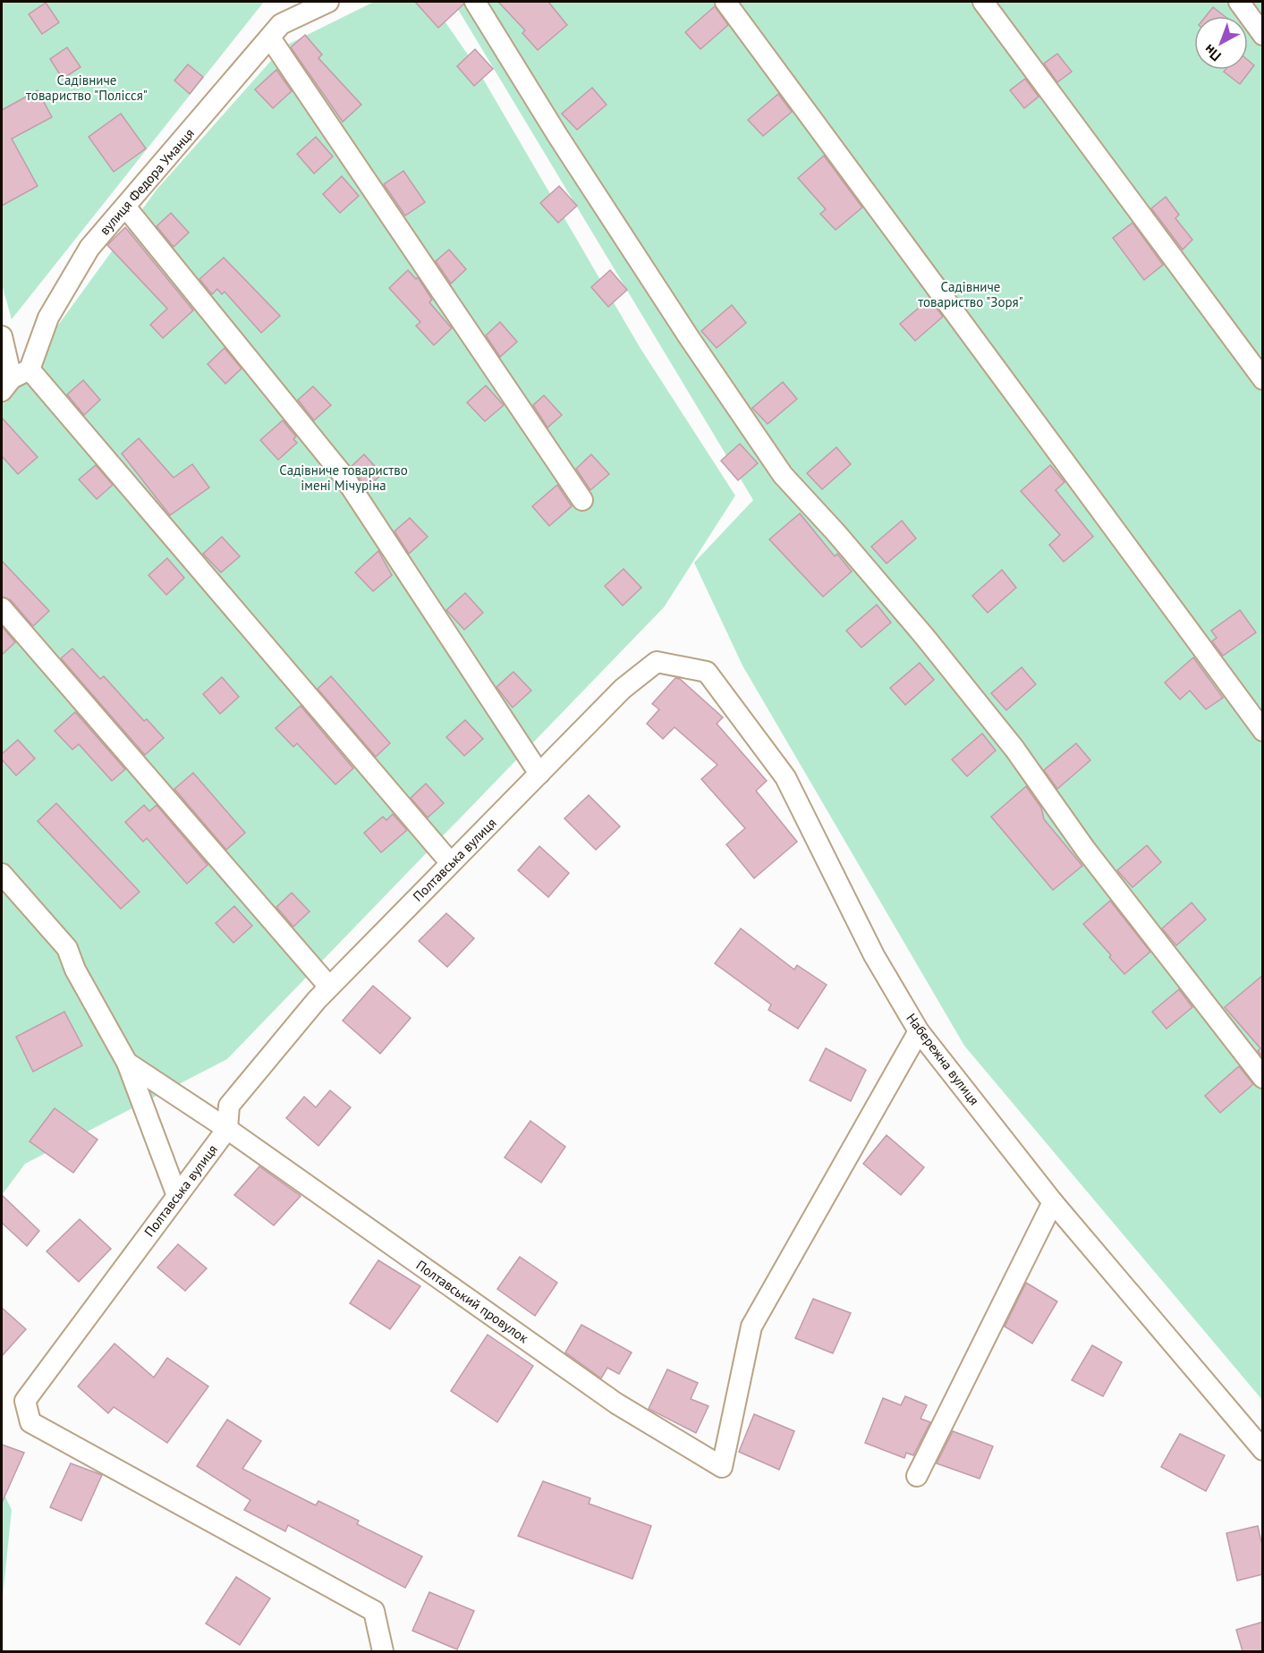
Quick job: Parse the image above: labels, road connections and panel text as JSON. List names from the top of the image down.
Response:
{
  "streets": {
    "street": [
      "вулиця Федора Уманця",
      "Полтавська вулиця",
      "Набережна вулиця",
      "Полтавський провулок"
    ]
  },
  "crossings": [
    ["Полтавська вулиця", "Набережна вулиця"],
    ["Полтавська вулиця", "Полтавський провулок"],
    ["Набережна вулиця", "Полтавський провулок"]
  ],
  "parks": ["Садівниче товариство \"Полісся\"", "Садівниче товариство \"Зоря\"", "Садівниче товариство імені Мічуріна"],
  "north": "bottom left"
}
